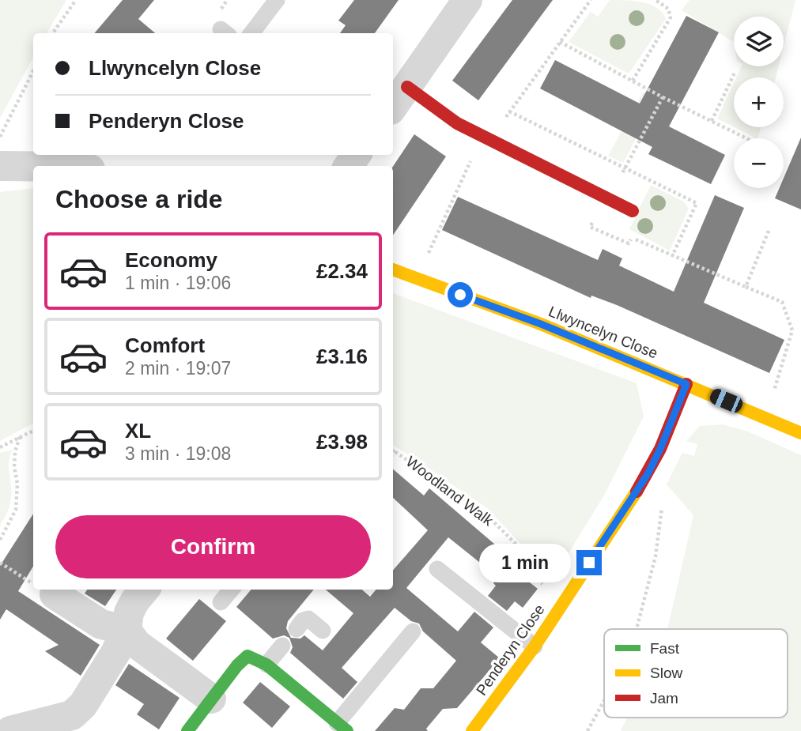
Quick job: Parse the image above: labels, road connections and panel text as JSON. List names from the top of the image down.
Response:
{
  "streets": {
    "street": ["Llwyncelyn Close", "Penderyn Close"],
    "path": ["Woodland Walk"]
  },
  "crossings": [
    ["Llwyncelyn Close", "Penderyn Close"]
  ],
  "legend": ["Fast", "Slow", "Jam"],
  "page": {
    "map_buttons": ["+", "−"],
    "banner": ["Llwyncelyn Close", "Penderyn Close"],
    "heading": "Choose a ride",
    "list": [
      {
        "name": "Economy",
        "note": "1 min · 19:06",
        "value": "£2.34"
      },
      {
        "name": "Comfort",
        "note": "2 min · 19:07",
        "value": "£3.16"
      },
      {
        "name": "XL",
        "note": "3 min · 19:08",
        "value": "£3.98"
      }
    ],
    "buttons": "Confirm",
    "bubble": "1 min"
  }
}
